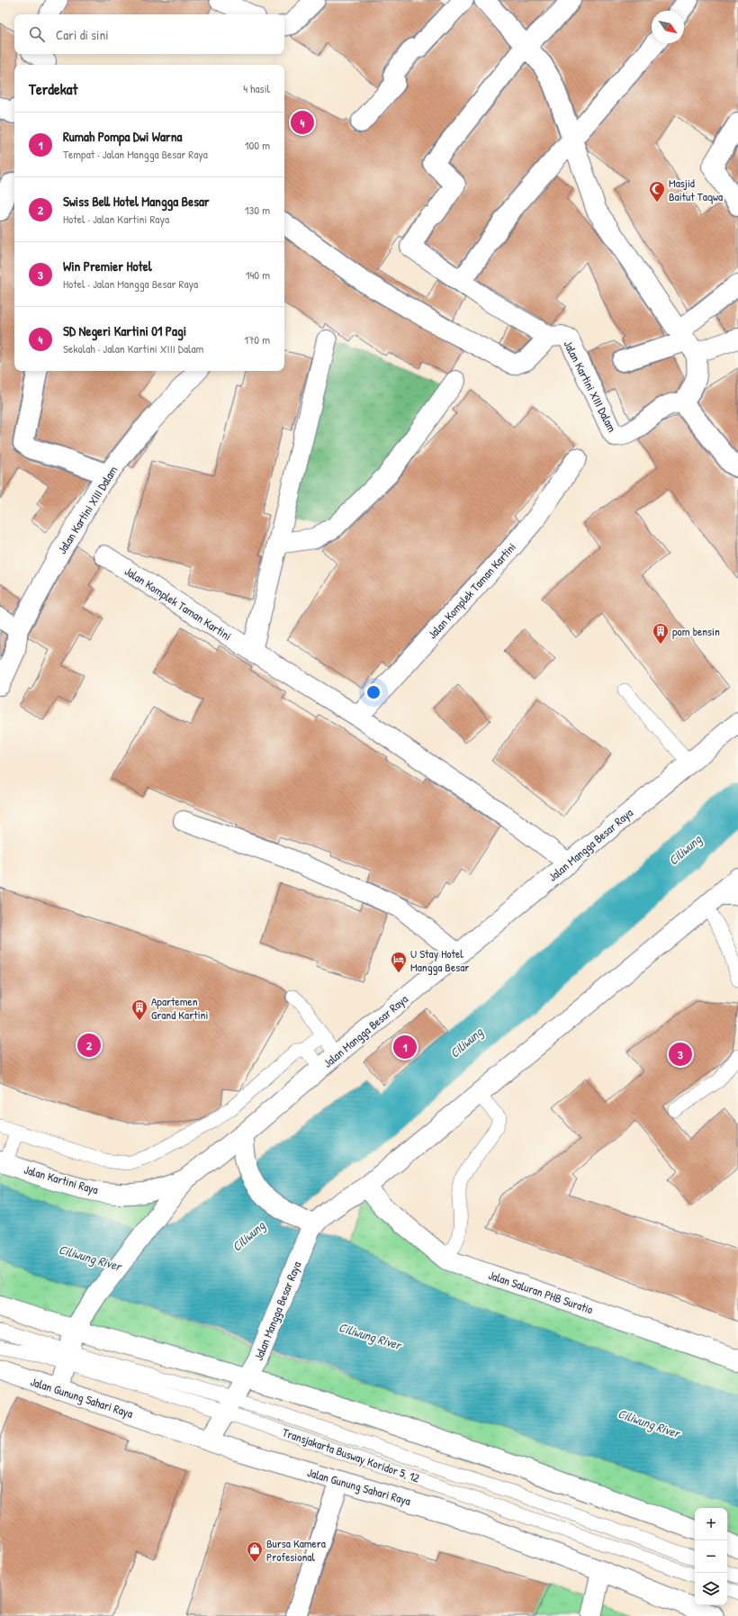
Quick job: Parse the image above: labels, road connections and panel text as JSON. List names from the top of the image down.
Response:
{
  "streets": {
    "street": [
      "Jalan Kartini XIII Dalam",
      "Jalan Komplek Taman Kartini",
      "Jalan Mangga Besar Raya",
      "Jalan Kartini Raya",
      "Jalan Saluran PHB Suratio",
      "Jalan Gunung Sahari Raya"
    ],
    "lane": ["Transjakarta Busway Koridor 5, 12"]
  },
  "crossings": [
    ["Jalan Komplek Taman Kartini", "Jalan Mangga Besar Raya"],
    ["Jalan Mangga Besar Raya", "Jalan Kartini Raya"],
    ["Jalan Mangga Besar Raya", "Jalan Gunung Sahari Raya"],
    ["Jalan Mangga Besar Raya", "Transjakarta Busway Koridor 5, 12"]
  ],
  "water": ["Ciliwung", "Ciliwung River"],
  "places": {
    "mosque": ["Masjid Baitut Taqwa"],
    "building": ["pom bensin", "Apartemen Grand Kartini"],
    "hotel": ["U Stay Hotel Mangga Besar"],
    "shop": ["Bursa Kamera Profesional"]
  },
  "north": "bottom right",
  "page": {
    "search": "Cari di sini",
    "heading": ["Terdekat", "4 hasil"],
    "pins": [
      "4",
      "2",
      "1",
      "3"
    ],
    "list": [
      {
        "mark": "1",
        "name": "Rumah Pompa Dwi Warna",
        "note": "Tempat · Jalan Mangga Besar Raya",
        "value": "100 m"
      },
      {
        "mark": "2",
        "name": "Swiss Bell Hotel Mangga Besar",
        "note": "Hotel · Jalan Kartini Raya",
        "value": "130 m"
      },
      {
        "mark": "3",
        "name": "Win Premier Hotel",
        "note": "Hotel · Jalan Mangga Besar Raya",
        "value": "140 m"
      },
      {
        "mark": "4",
        "name": "SD Negeri Kartini 01 Pagi",
        "note": "Sekolah · Jalan Kartini XIII Dalam",
        "value": "170 m"
      }
    ],
    "map_buttons": ["+", "−"]
  }
}
